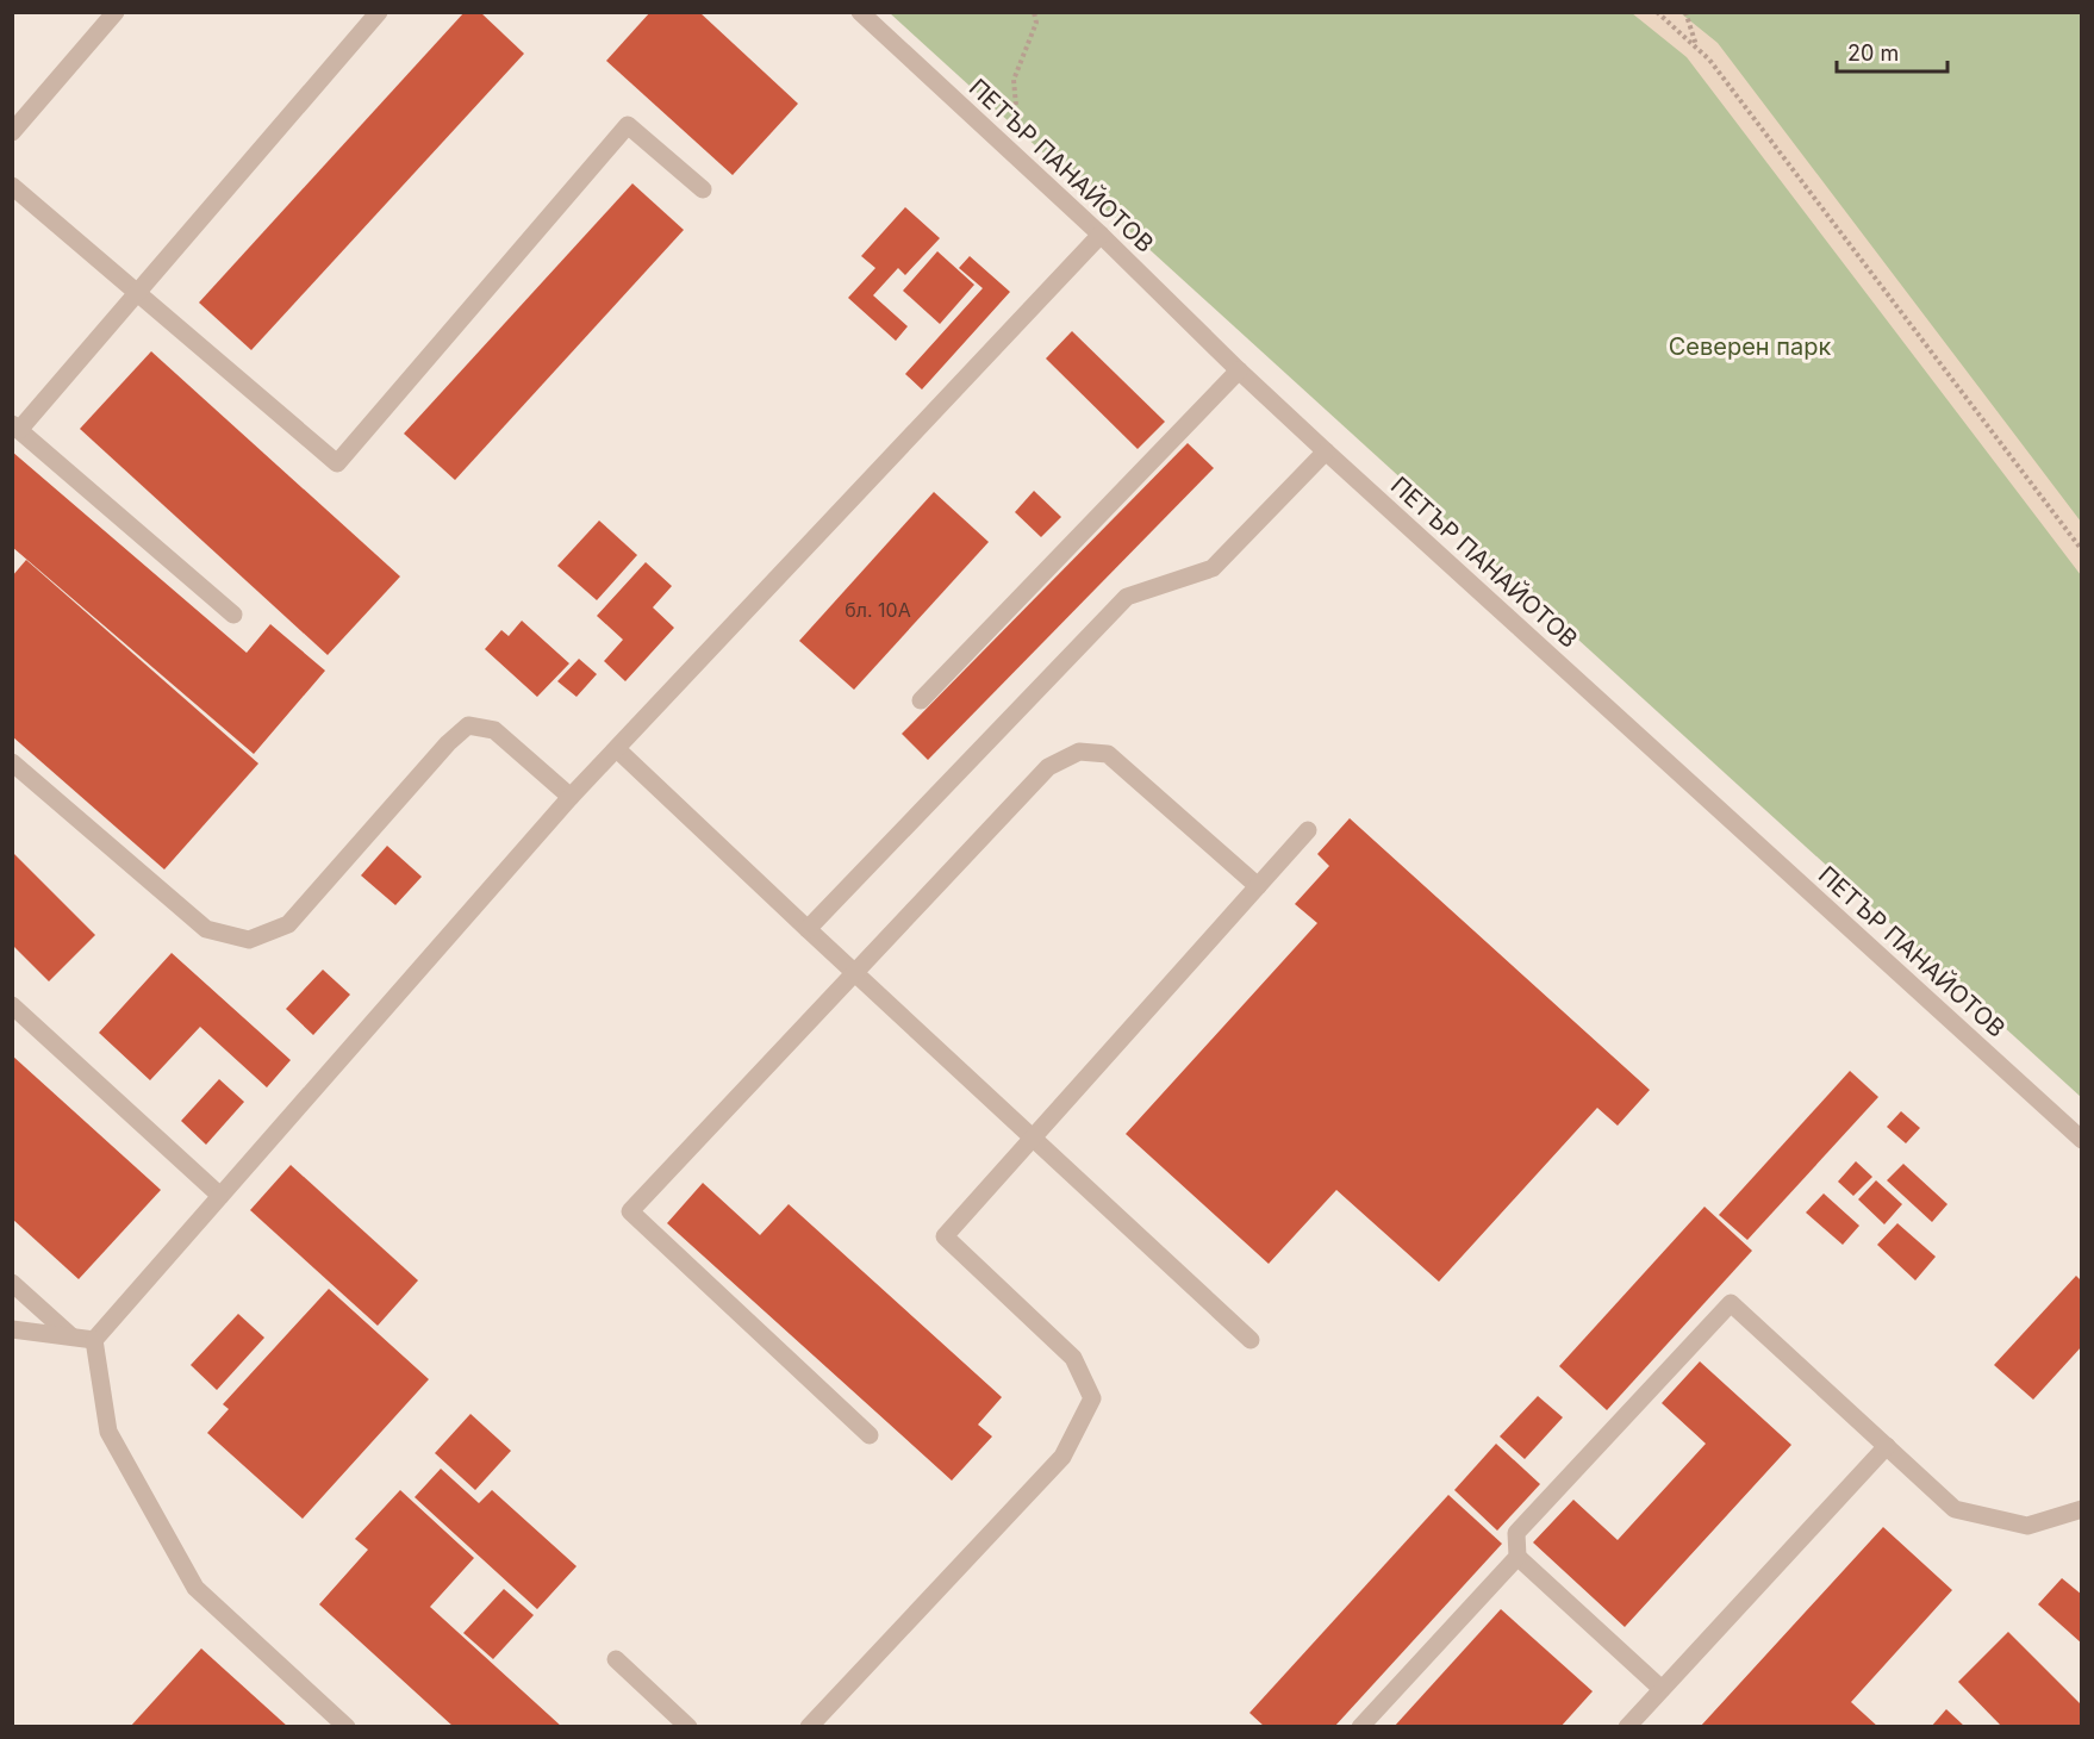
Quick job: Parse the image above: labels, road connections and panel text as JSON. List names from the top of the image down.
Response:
{
  "streets": {
    "street": ["ПЕТЪР ПАНАЙОТОВ"]
  },
  "parks": ["Северен парк"],
  "house_numbers": ["бл. 10А"],
  "scale_bar": "20 m"
}
